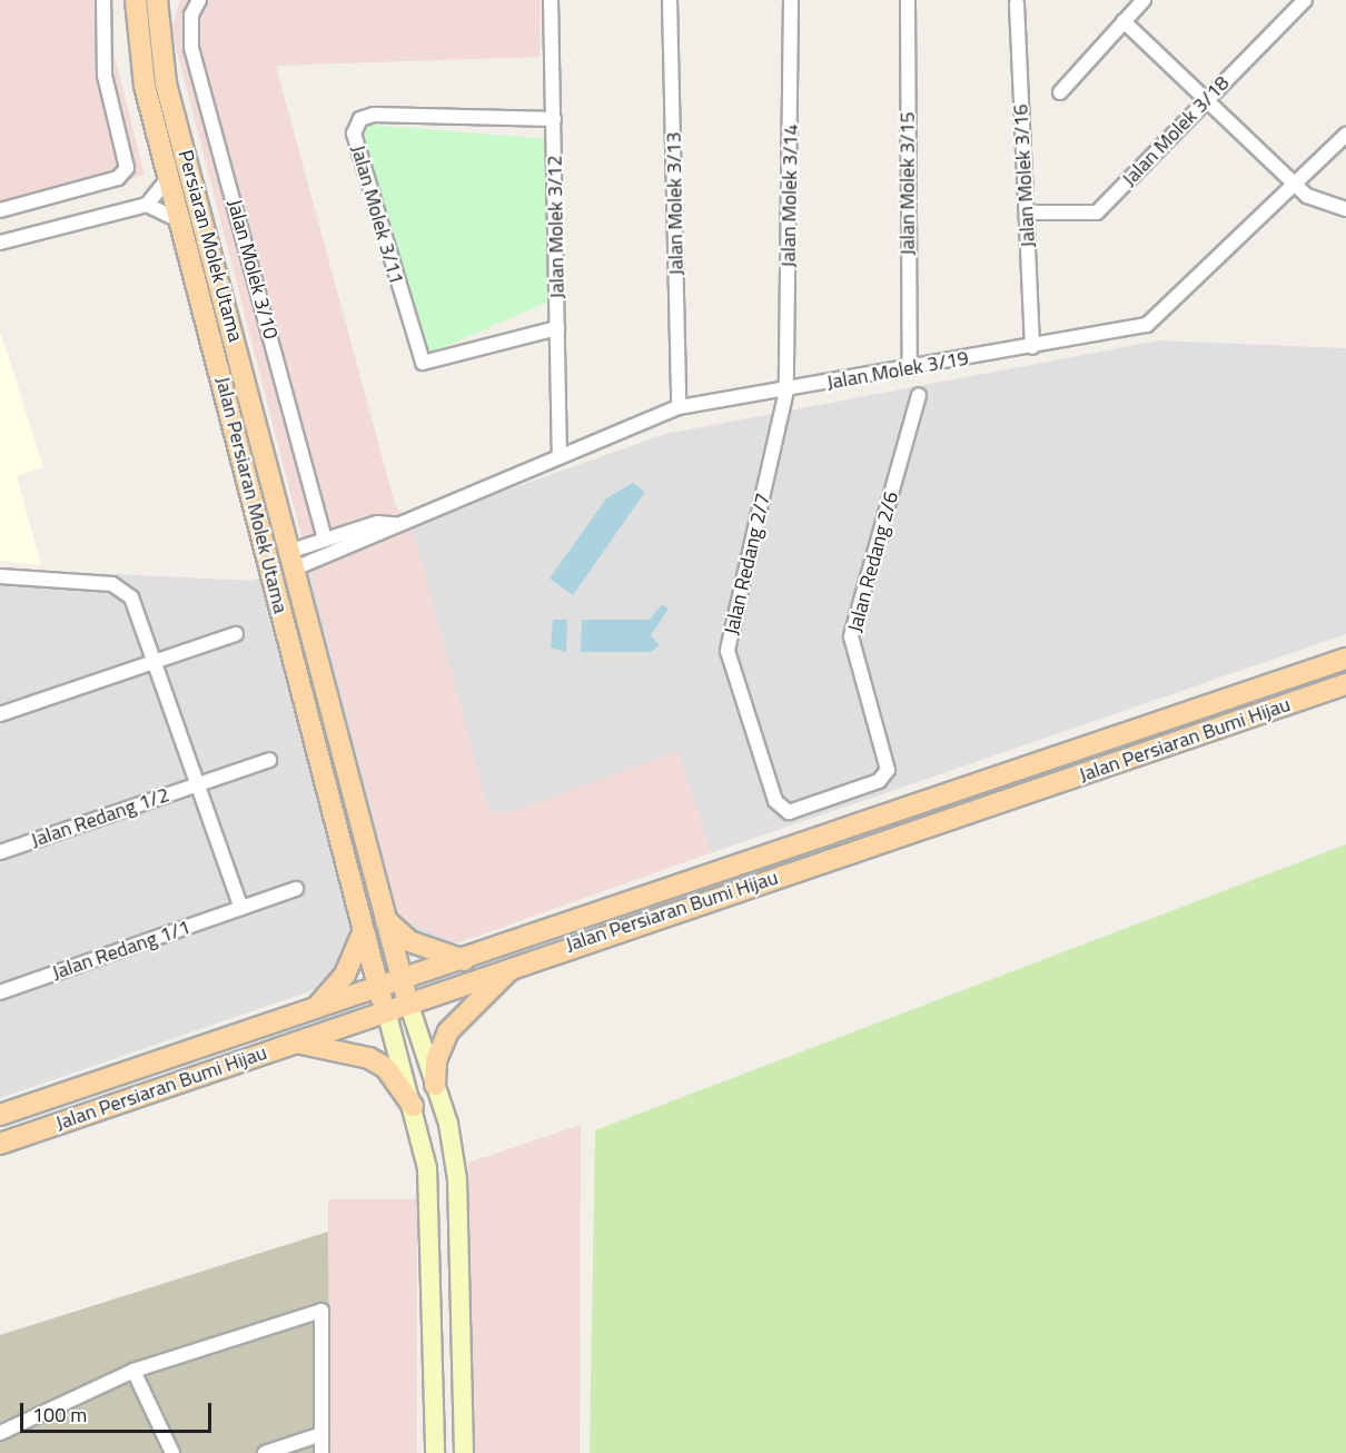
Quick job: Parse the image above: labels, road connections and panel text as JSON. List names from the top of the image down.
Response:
{
  "streets": {
    "main road": ["Persiaran Molek Utama", "Jalan Persiaran Molek Utama", "Jalan Persiaran Bumi Hijau"],
    "street": [
      "Jalan Molek 3/18",
      "Jalan Molek 3/16",
      "Jalan Molek 3/15",
      "Jalan Molek 3/14",
      "Jalan Molek 3/13",
      "Jalan Molek 3/11",
      "Jalan Molek 3/12",
      "Jalan Molek 3/10",
      "Jalan Molek 3/19",
      "Jalan Redang 2/6",
      "Jalan Redang 2/7",
      "Jalan Redang 1/2",
      "Jalan Redang 1/1"
    ]
  },
  "crossings": [
    ["Jalan Molek 3/18", "Jalan Molek 3/16"],
    ["Jalan Molek 3/16", "Jalan Molek 3/19"],
    ["Jalan Molek 3/15", "Jalan Molek 3/19"],
    ["Jalan Molek 3/14", "Jalan Molek 3/19"],
    ["Jalan Molek 3/14", "Jalan Redang 2/7"],
    ["Jalan Molek 3/13", "Jalan Molek 3/19"],
    ["Jalan Molek 3/11", "Jalan Molek 3/12"],
    ["Jalan Molek 3/12", "Jalan Molek 3/19"],
    ["Persiaran Molek Utama", "Jalan Molek 3/19"],
    ["Persiaran Molek Utama", "Jalan Persiaran Molek Utama"],
    ["Jalan Molek 3/10", "Jalan Molek 3/19"],
    ["Jalan Molek 3/19", "Jalan Persiaran Molek Utama"],
    ["Jalan Molek 3/19", "Jalan Redang 2/7"],
    ["Jalan Persiaran Molek Utama", "Jalan Persiaran Bumi Hijau"],
    ["Jalan Redang 2/6", "Jalan Redang 2/7"]
  ],
  "scale_bar": "100 m"
}
